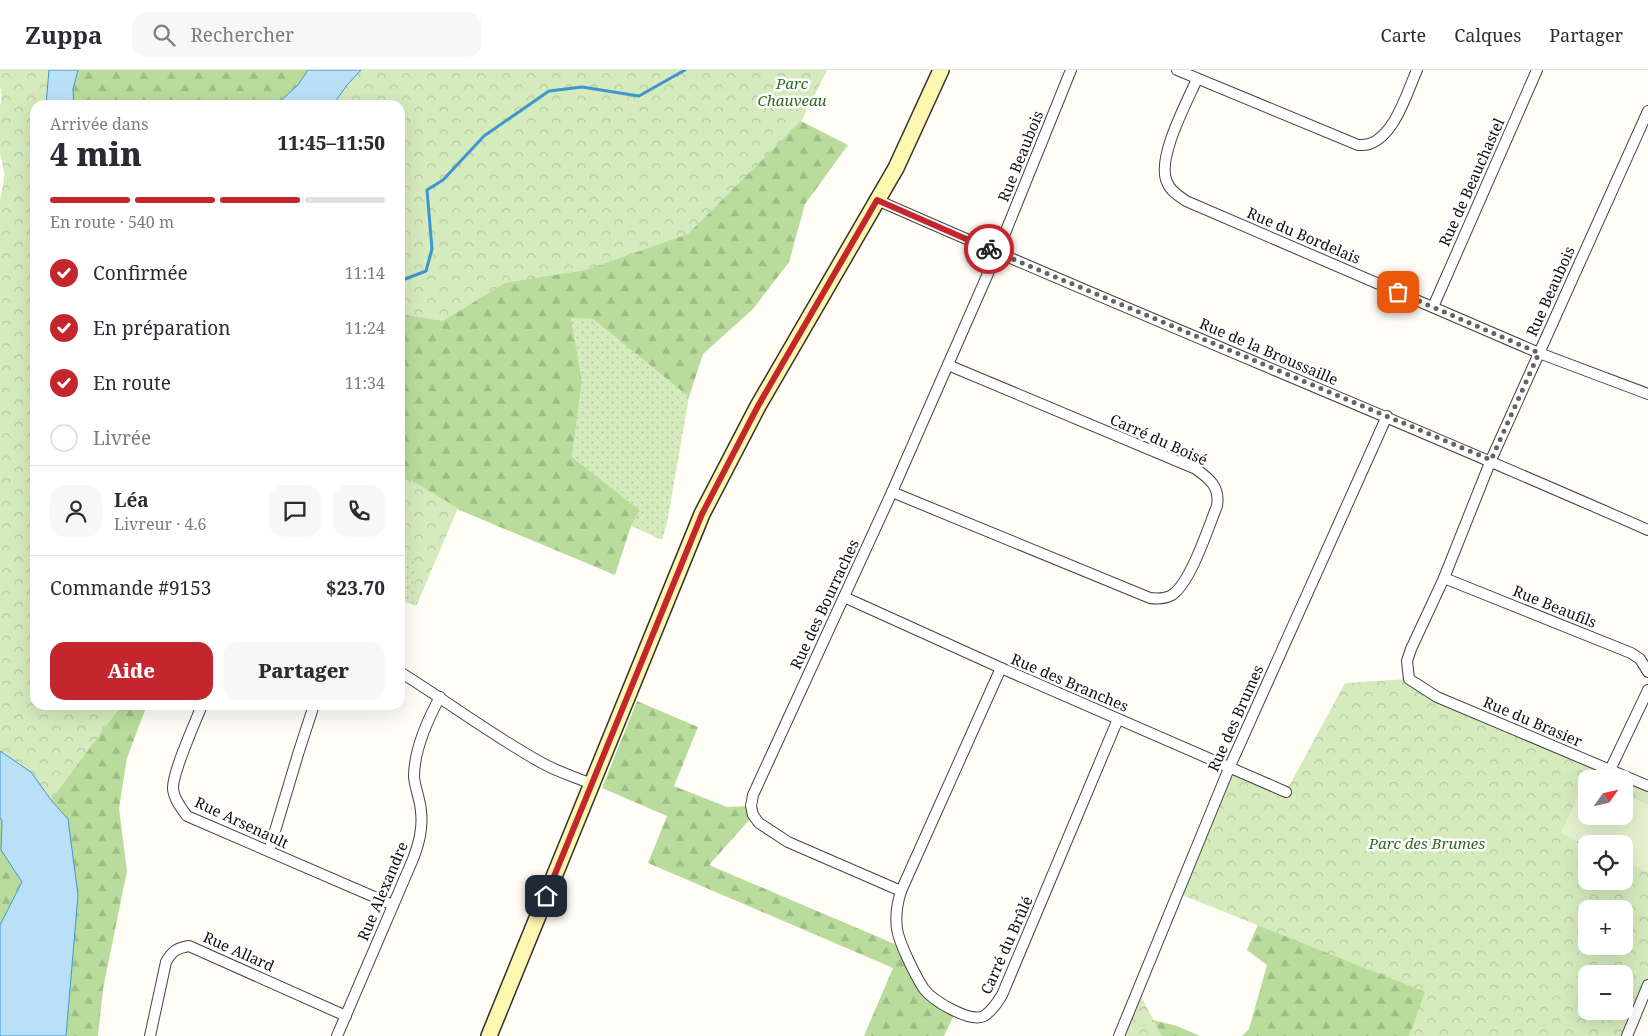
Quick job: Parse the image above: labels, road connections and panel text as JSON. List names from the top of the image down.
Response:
{
  "streets": {
    "street": [
      "Rue Beaubois",
      "Rue de Beauchastel",
      "Rue du Bordelais",
      "Rue de la Broussaille",
      "Carré du Boisé",
      "Rue des Bourraches",
      "Rue Beaufils",
      "Rue des Branches",
      "Rue des Brumes",
      "Rue du Brasier",
      "Rue Arsenault",
      "Rue Alexandre",
      "Carré du Brûlé",
      "Rue Allard"
    ]
  },
  "crossings": [
    ["Rue Beaubois", "Rue du Bordelais"],
    ["Rue Beaubois", "Rue de la Broussaille"],
    ["Rue Beaubois", "Rue des Bourraches"],
    ["Rue Beaubois", "Rue Beaufils"],
    ["Rue Beaubois", "Rue du Brasier"],
    ["Rue de Beauchastel", "Rue du Bordelais"],
    ["Rue de la Broussaille", "Rue des Bourraches"],
    ["Rue de la Broussaille", "Rue des Brumes"],
    ["Carré du Boisé", "Rue des Bourraches"],
    ["Rue des Bourraches", "Rue des Branches"],
    ["Rue des Bourraches", "Carré du Brûlé"],
    ["Rue des Branches", "Rue des Brumes"],
    ["Rue des Branches", "Carré du Brûlé"],
    ["Rue Arsenault", "Rue Alexandre"],
    ["Rue Alexandre", "Rue Allard"]
  ],
  "parks": ["Parc Chauveau", "Parc des Brumes"],
  "north": "top right",
  "page": {
    "header": "Zuppa",
    "search": "Rechercher",
    "nav": ["Carte", "Calques", "Partager"],
    "heading": ["4 min", "Arrivée dans", "11:45–11:50"],
    "panel": [
      "Léa",
      "Livreur · 4.6",
      "Commande #9153",
      "$23.70"
    ],
    "bar": "En route · 540 m",
    "list": [
      ["Confirmée", "11:14"],
      ["En préparation", "11:24"],
      ["En route", "11:34"],
      "Livrée"
    ],
    "buttons": ["Aide", "Partager"],
    "map_buttons": ["+", "−"]
  }
}
